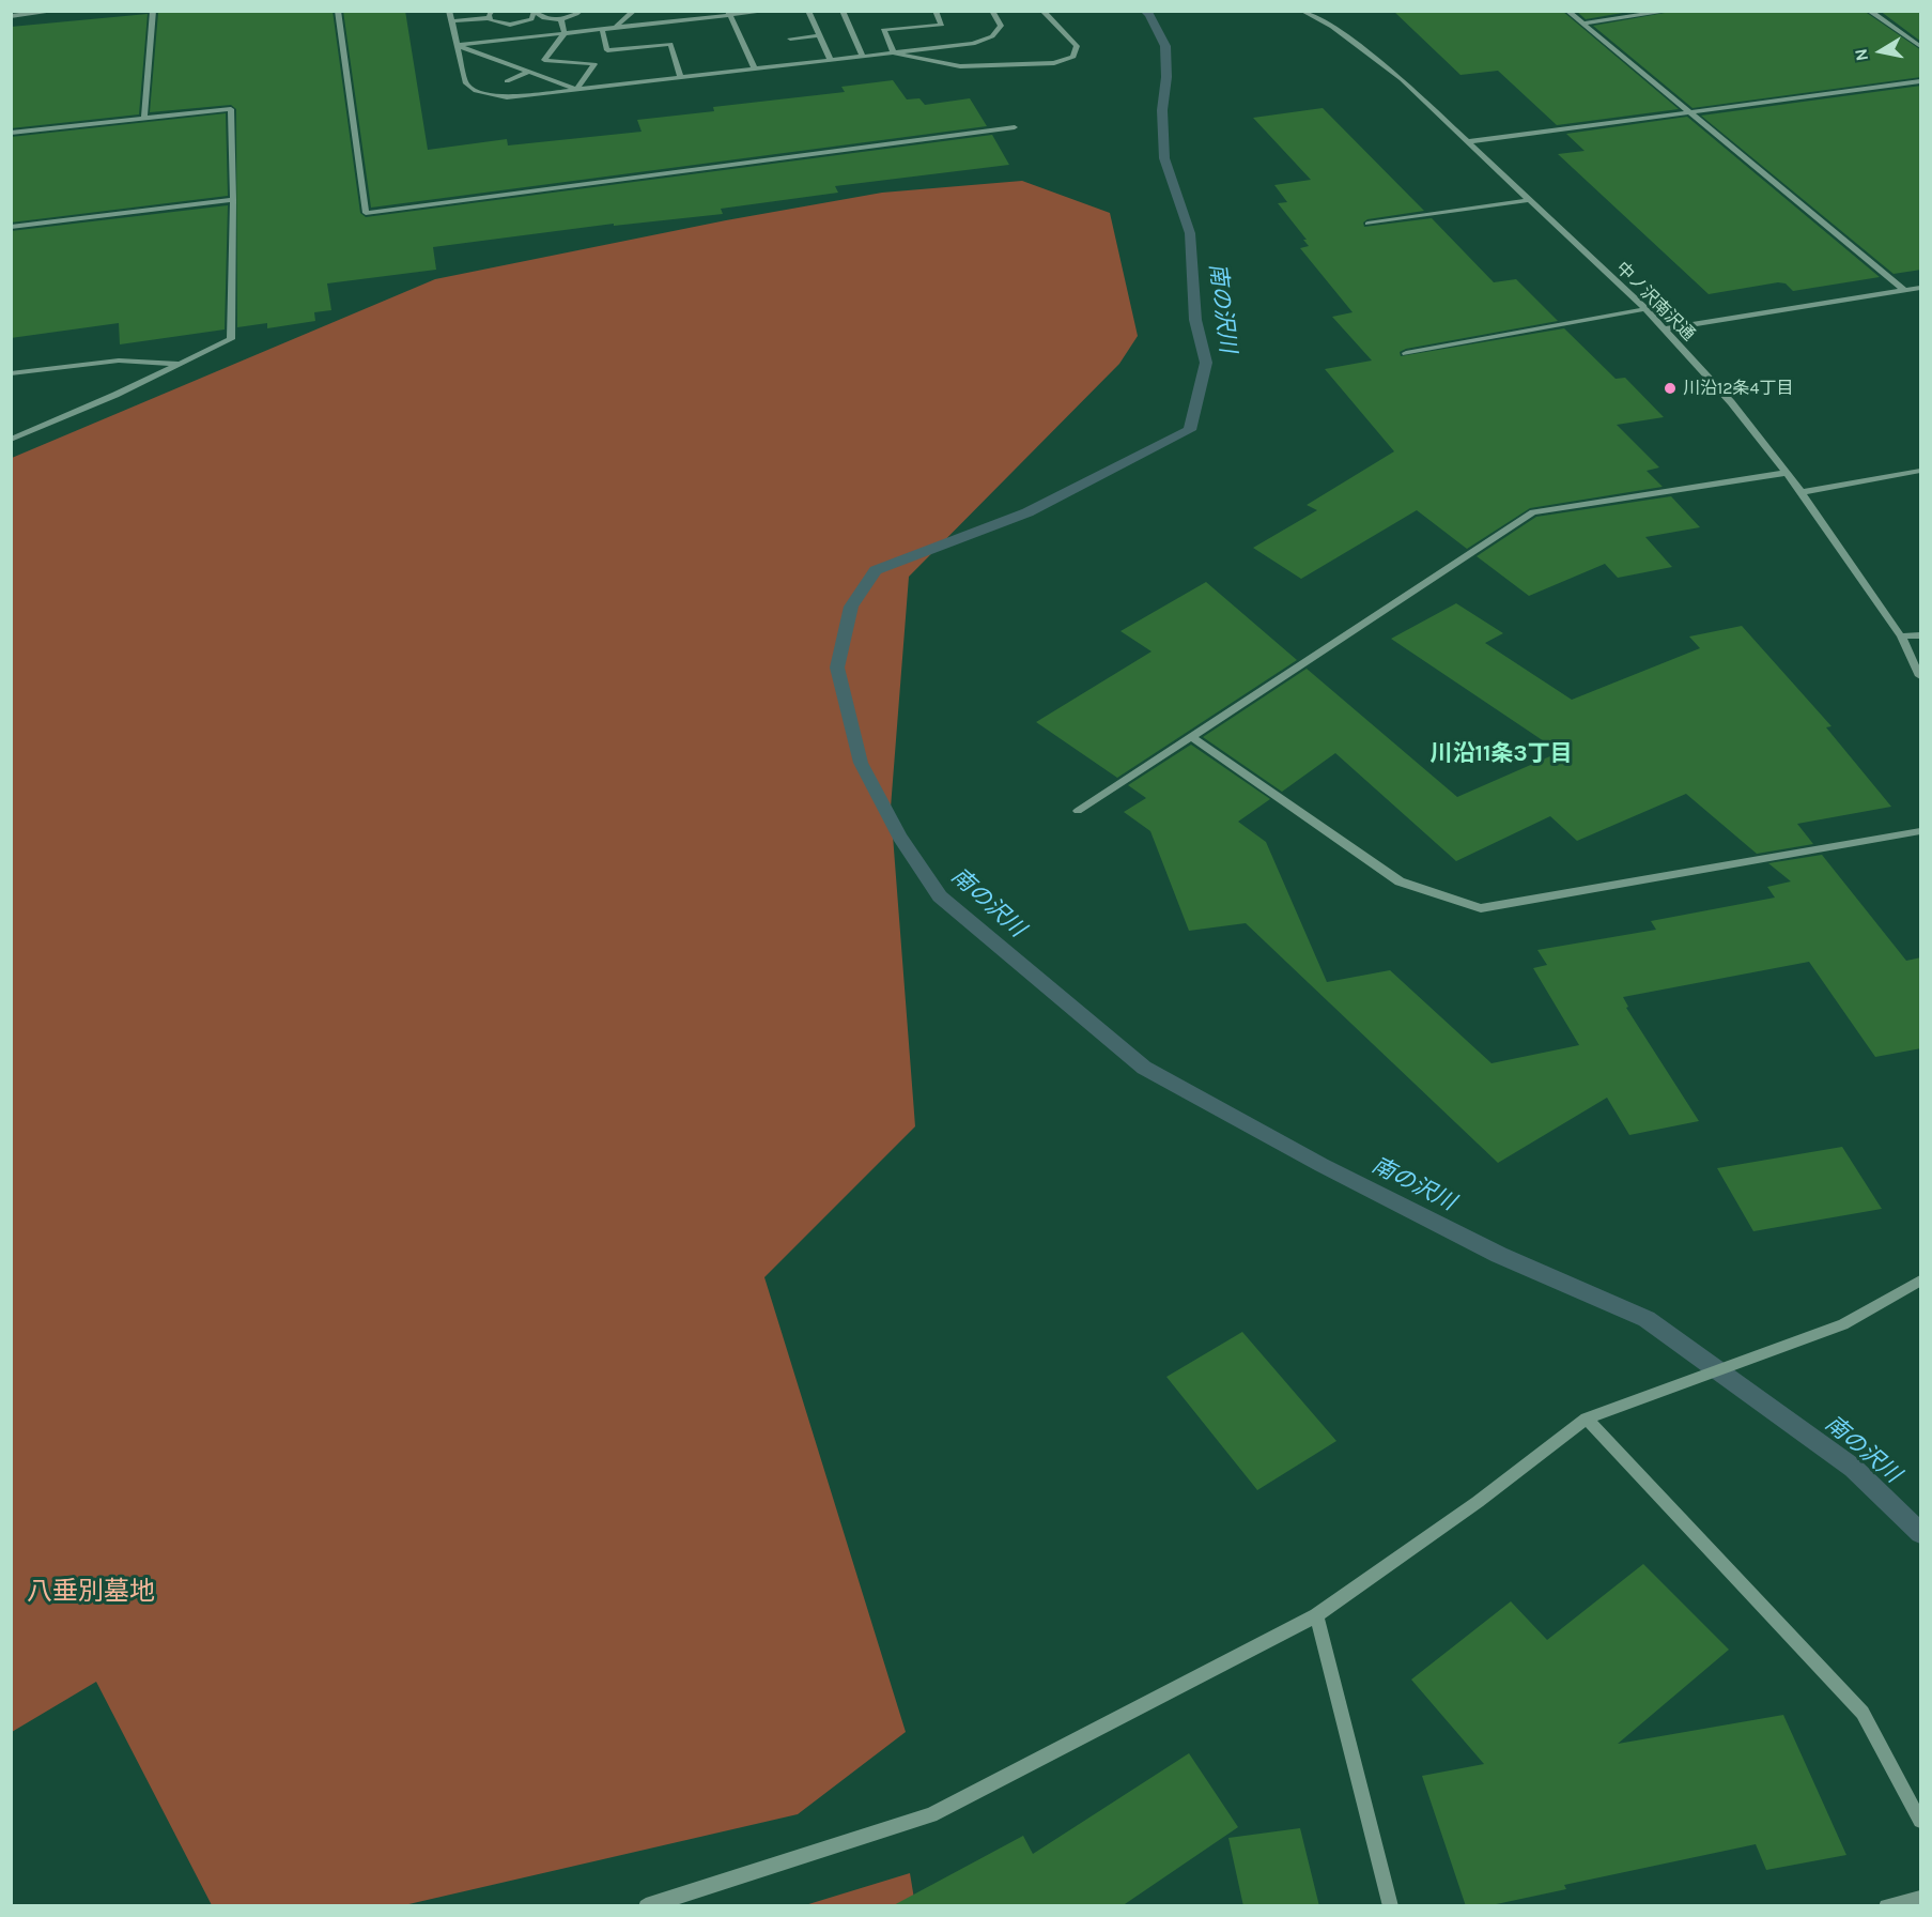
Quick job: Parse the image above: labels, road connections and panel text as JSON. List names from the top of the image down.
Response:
{
  "streets": {
    "street": ["中ノ沢南沢通"]
  },
  "districts": ["川沿11条3丁目"],
  "water": ["南の沢川"],
  "parks": ["八垂別墓地"],
  "places": ["川沿12条4丁目"],
  "north": "left"
}
